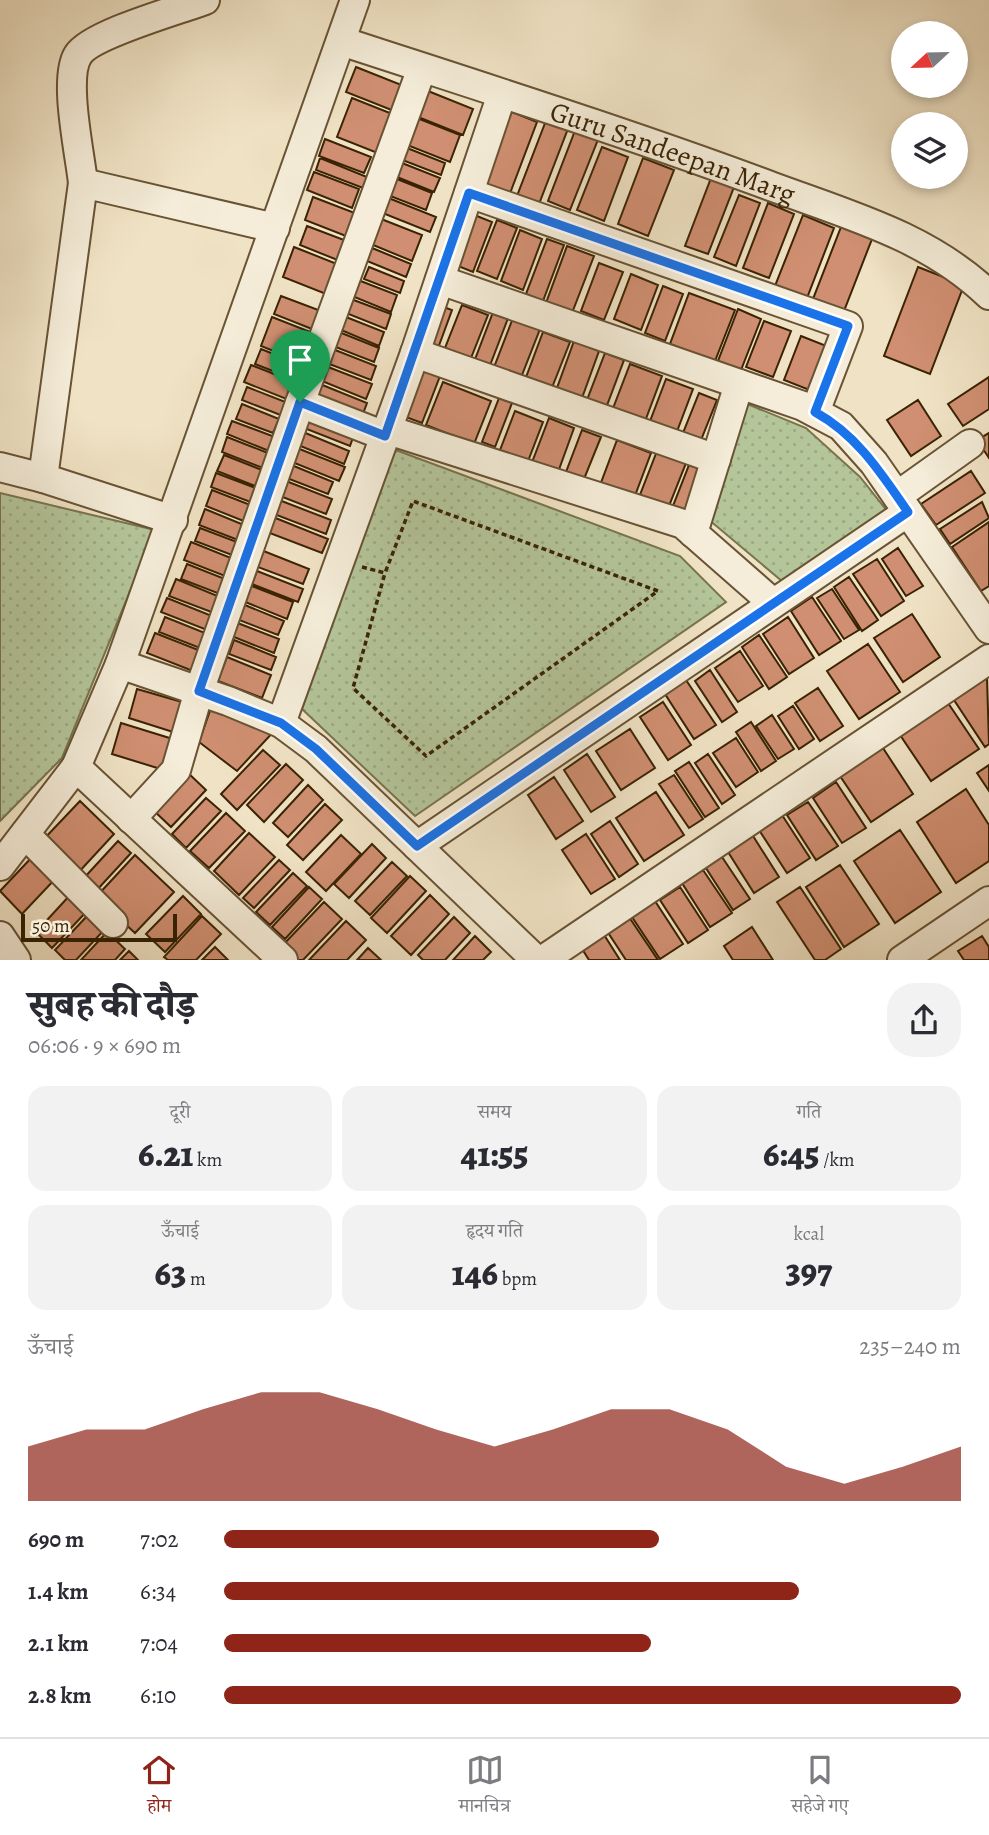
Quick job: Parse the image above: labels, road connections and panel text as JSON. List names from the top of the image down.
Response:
{
  "streets": {
    "street": ["Guru Sandeepan Marg"]
  },
  "scale_bar": "50 m",
  "north": "left",
  "page": {
    "scale": "50 m",
    "heading": ["सुबह की दौड़", "06:06 · 9 × 690 m"],
    "stats": [
      ["दूरी", "6.21 km"],
      ["समय", "41:55"],
      ["गति", "6:45 /km"],
      ["ऊँचाई", "63 m"],
      ["हृदय गति", "146 bpm"],
      ["kcal", "397"]
    ],
    "chart": ["ऊँचाई", "235–240 m"],
    "list": [
      {
        "name": "690 m",
        "note": "7:02"
      },
      {
        "name": "1.4 km",
        "note": "6:34"
      },
      {
        "name": "2.1 km",
        "note": "7:04"
      },
      {
        "name": "2.8 km",
        "note": "6:10"
      }
    ],
    "tabs": ["होम", "मानचित्र", "सहेजे गए"]
  }
}
